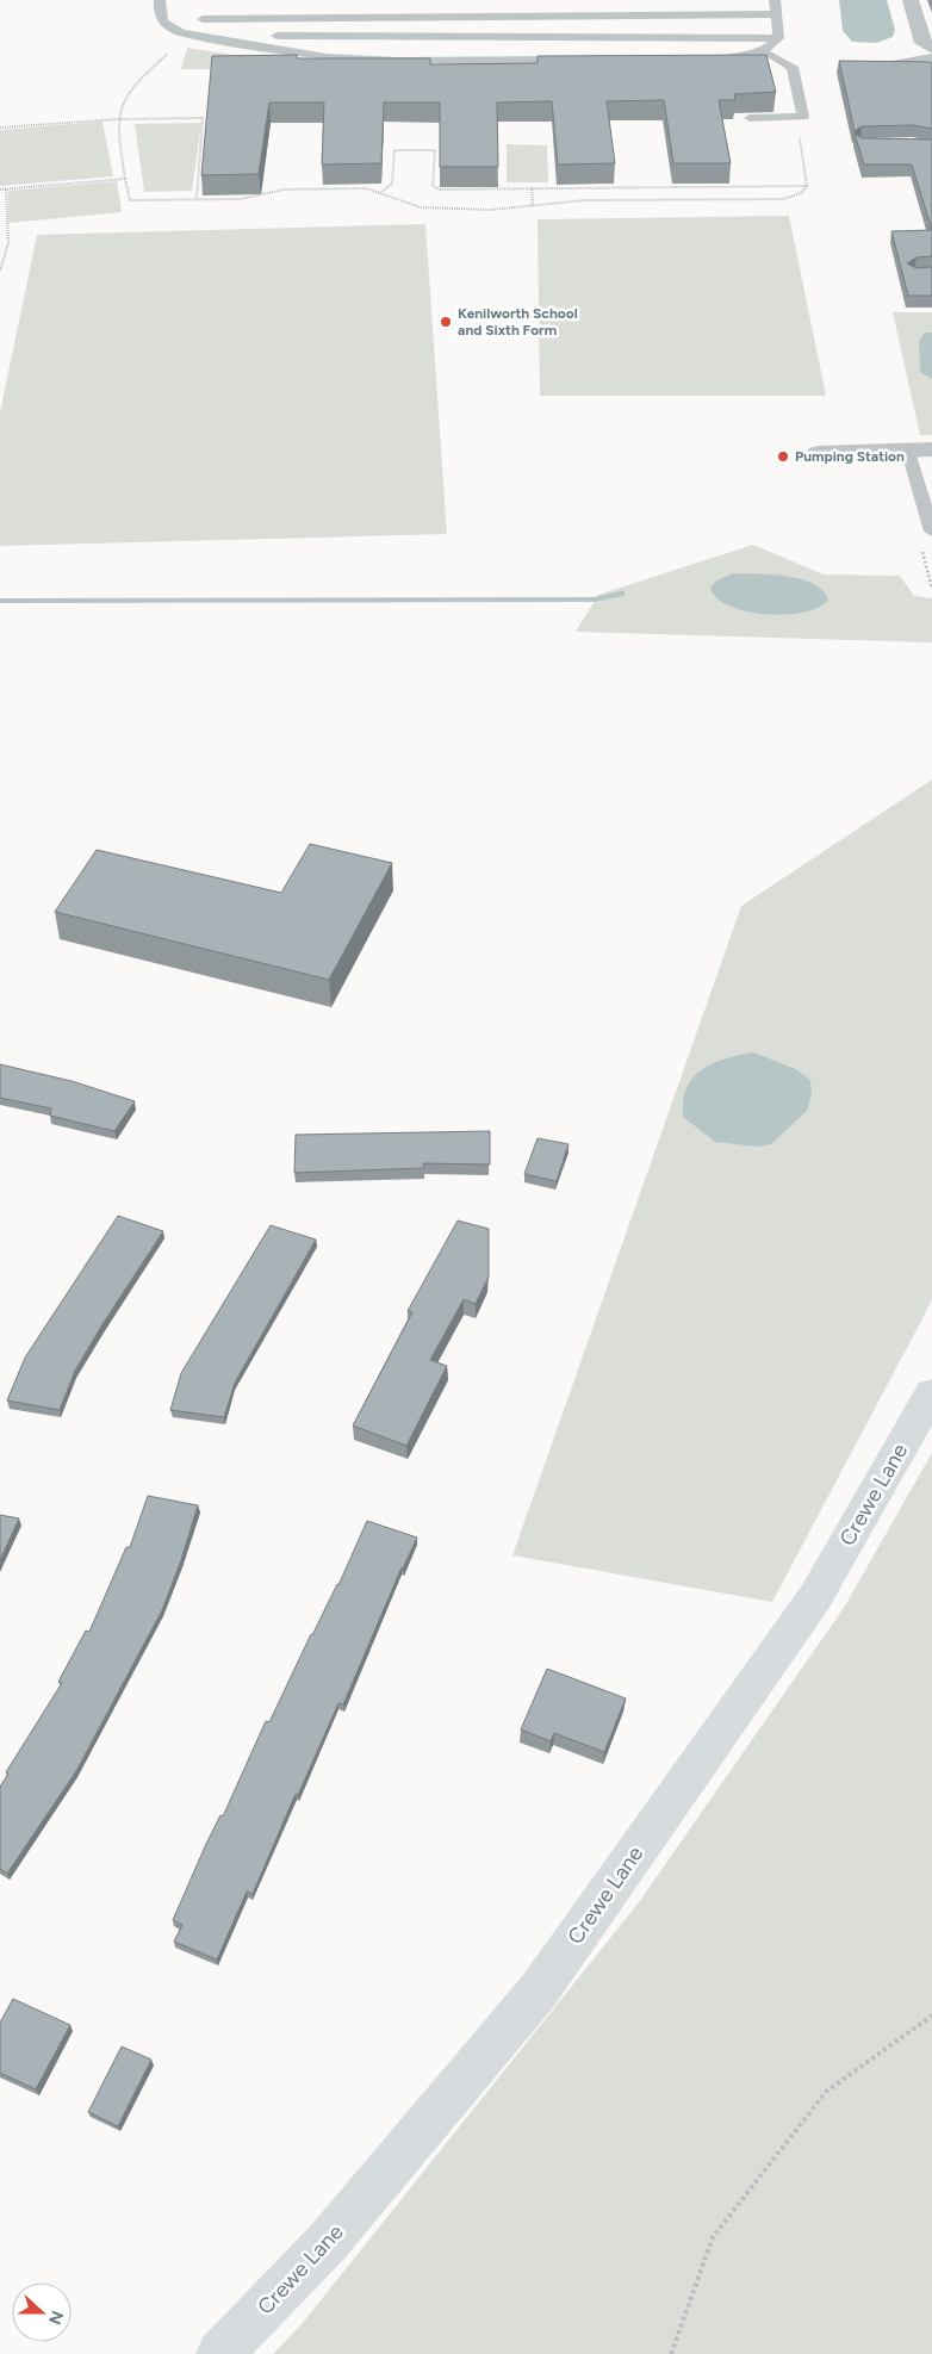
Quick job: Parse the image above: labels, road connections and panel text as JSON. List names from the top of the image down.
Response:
{
  "streets": {
    "street": ["Crewe Lane"]
  },
  "places": ["Kenilworth School and Sixth Form", "Pumping Station"],
  "north": "right"
}
